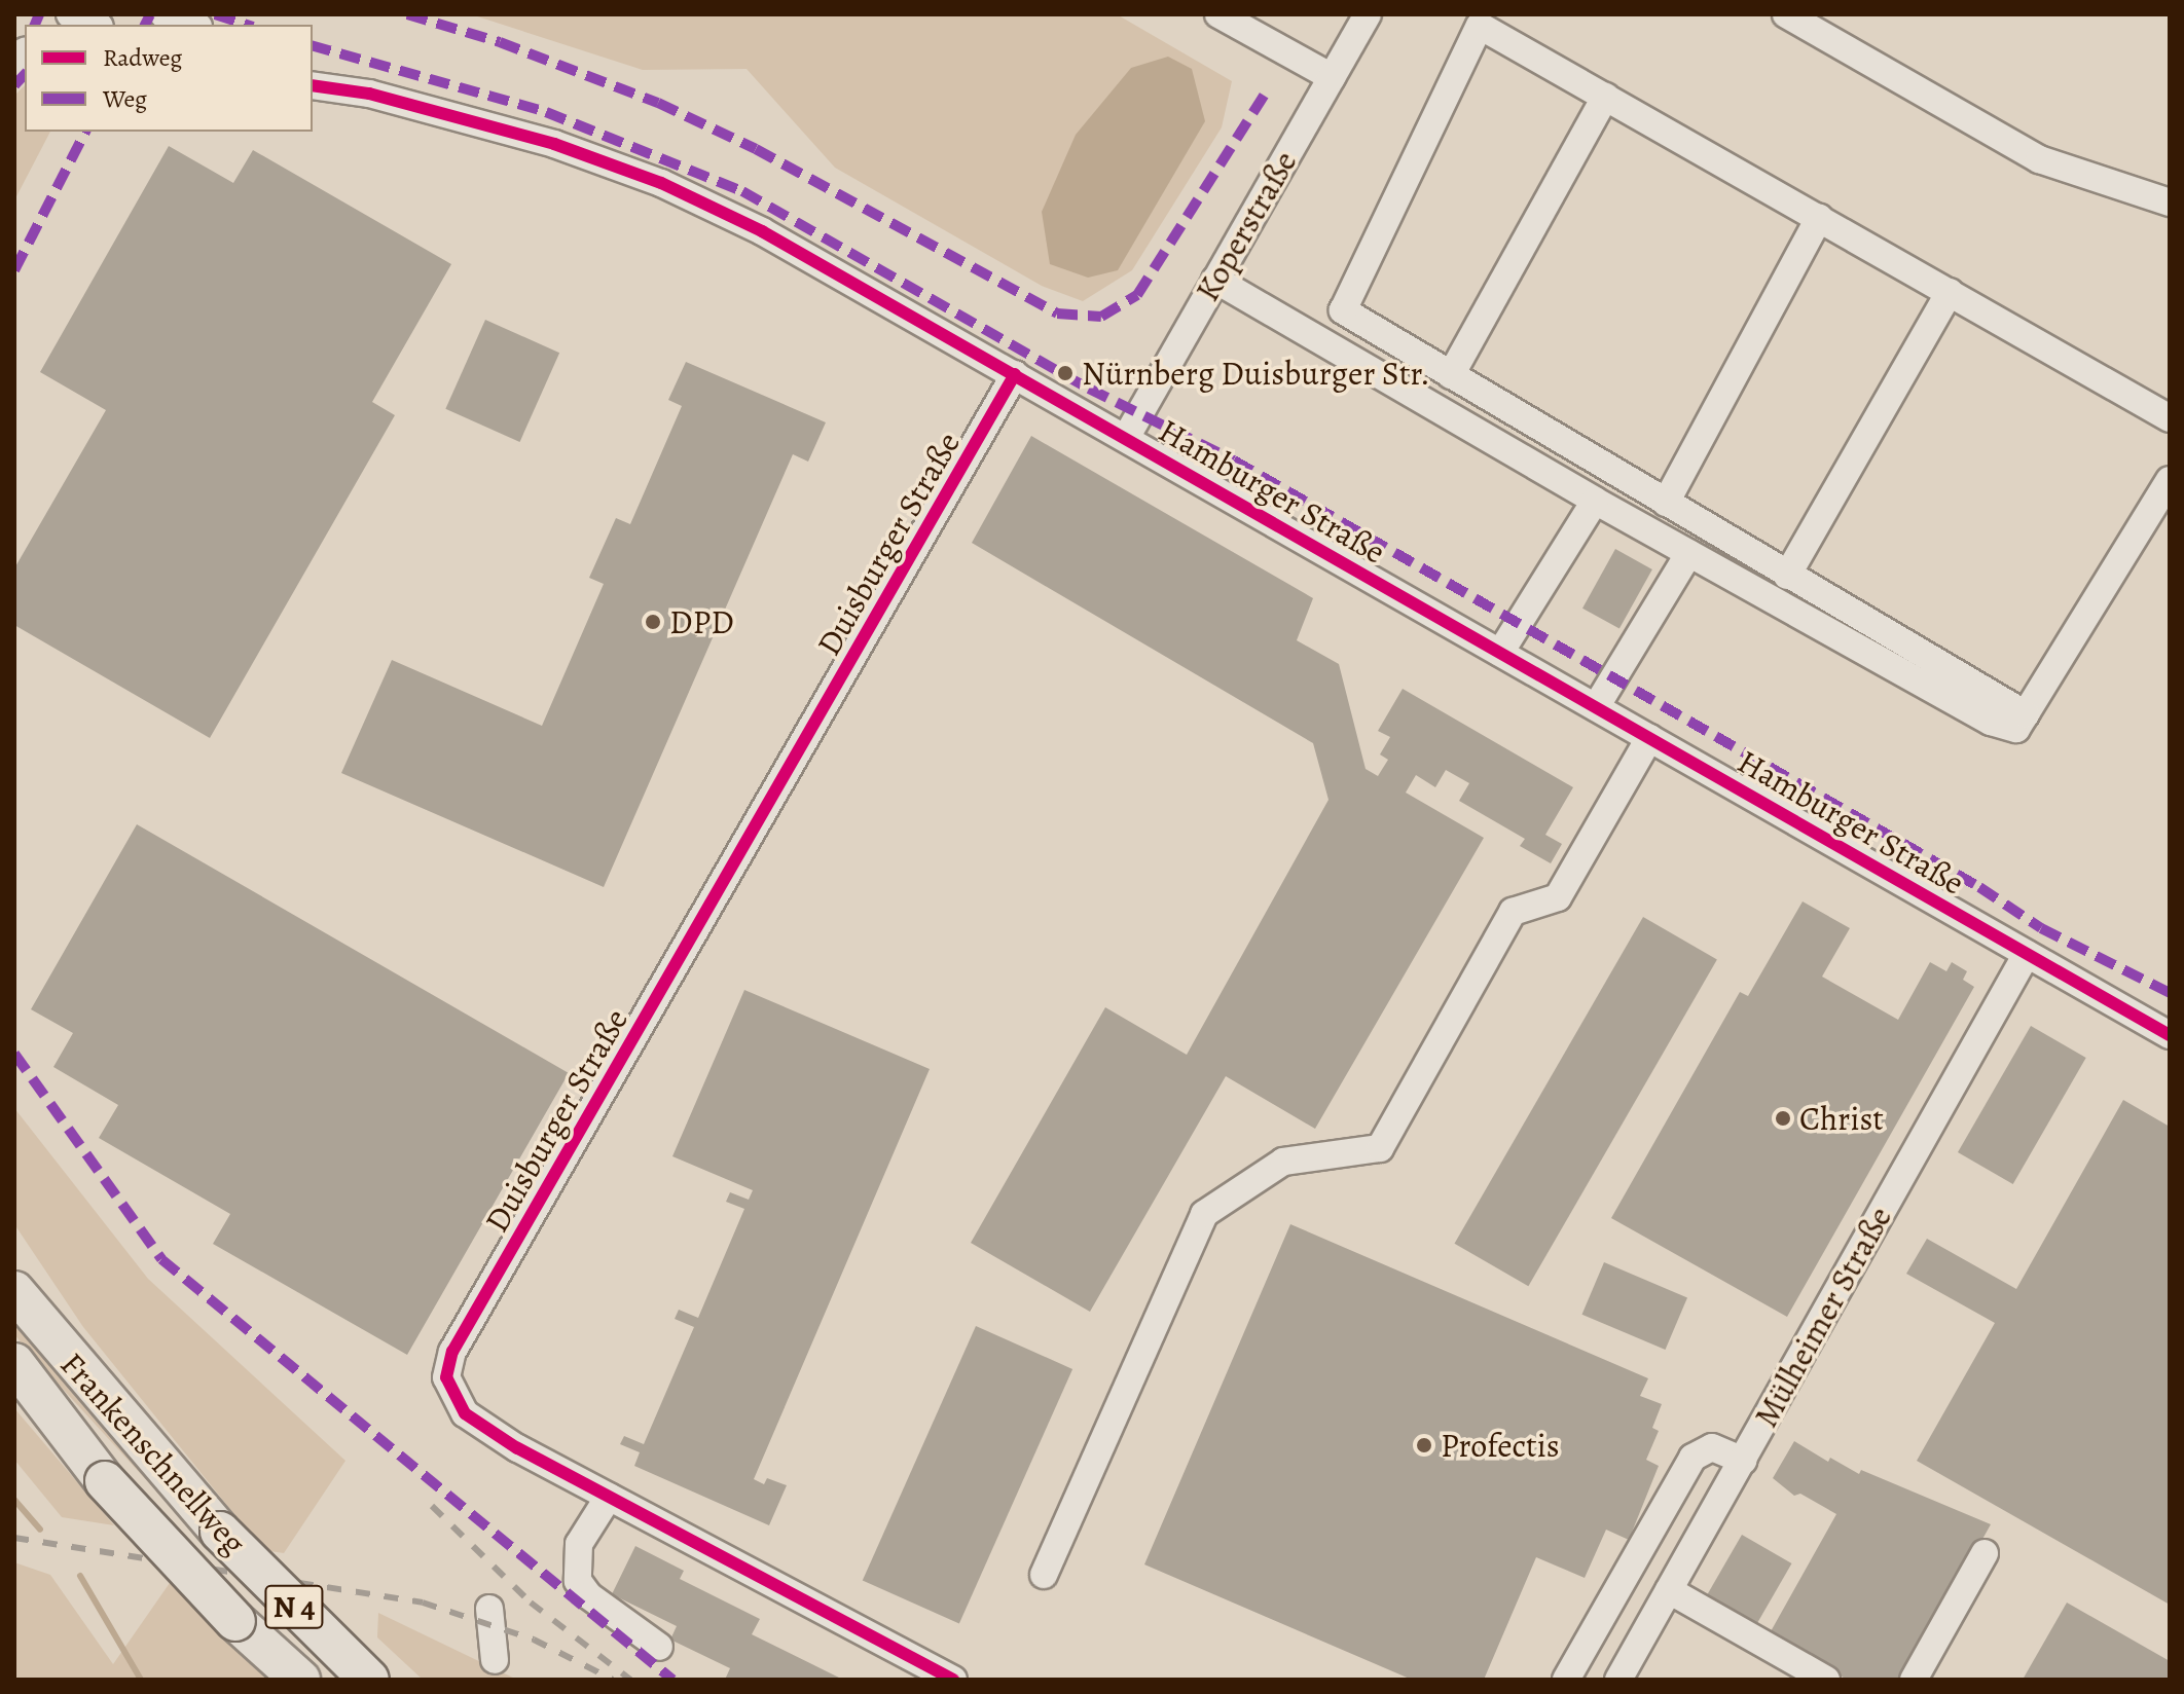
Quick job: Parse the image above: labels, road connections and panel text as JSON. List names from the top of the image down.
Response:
{
  "streets": {
    "highway": ["Frankenschnellweg", "N 4"],
    "street": [
      "Koperstraße",
      "Hamburger Straße",
      "Duisburger Straße",
      "Mülheimer Straße"
    ]
  },
  "crossings": [
    ["Koperstraße", "Hamburger Straße"],
    ["Hamburger Straße", "Duisburger Straße"],
    ["Hamburger Straße", "Mülheimer Straße"]
  ],
  "places": [
    "Nürnberg Duisburger Str.",
    "DPD",
    "Christ",
    "Profectis"
  ],
  "legend": ["Radweg", "Weg"]
}
